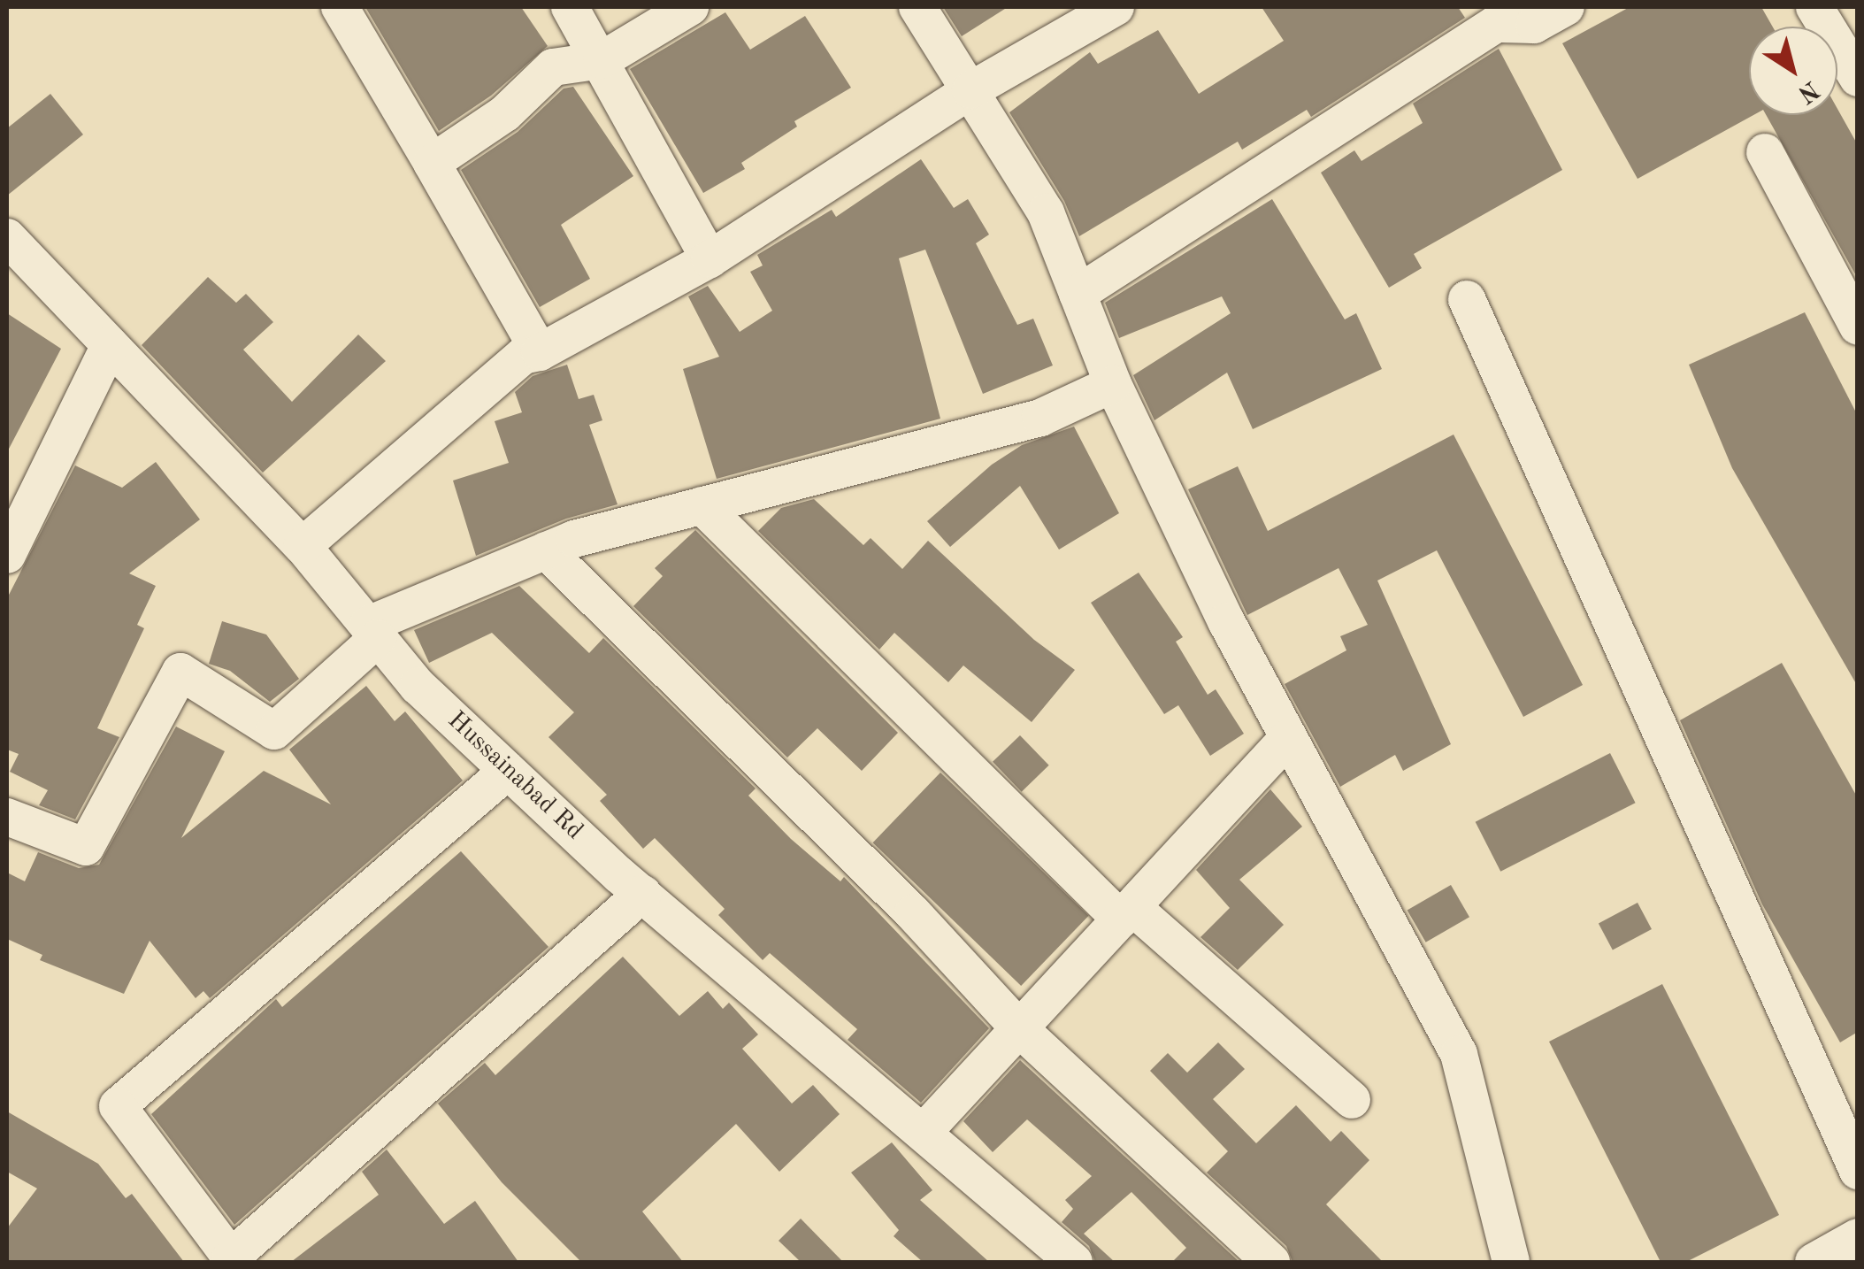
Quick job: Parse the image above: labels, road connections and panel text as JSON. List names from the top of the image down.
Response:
{
  "streets": {
    "street": ["Hussainabad Rd"]
  },
  "north": "bottom right"
}
